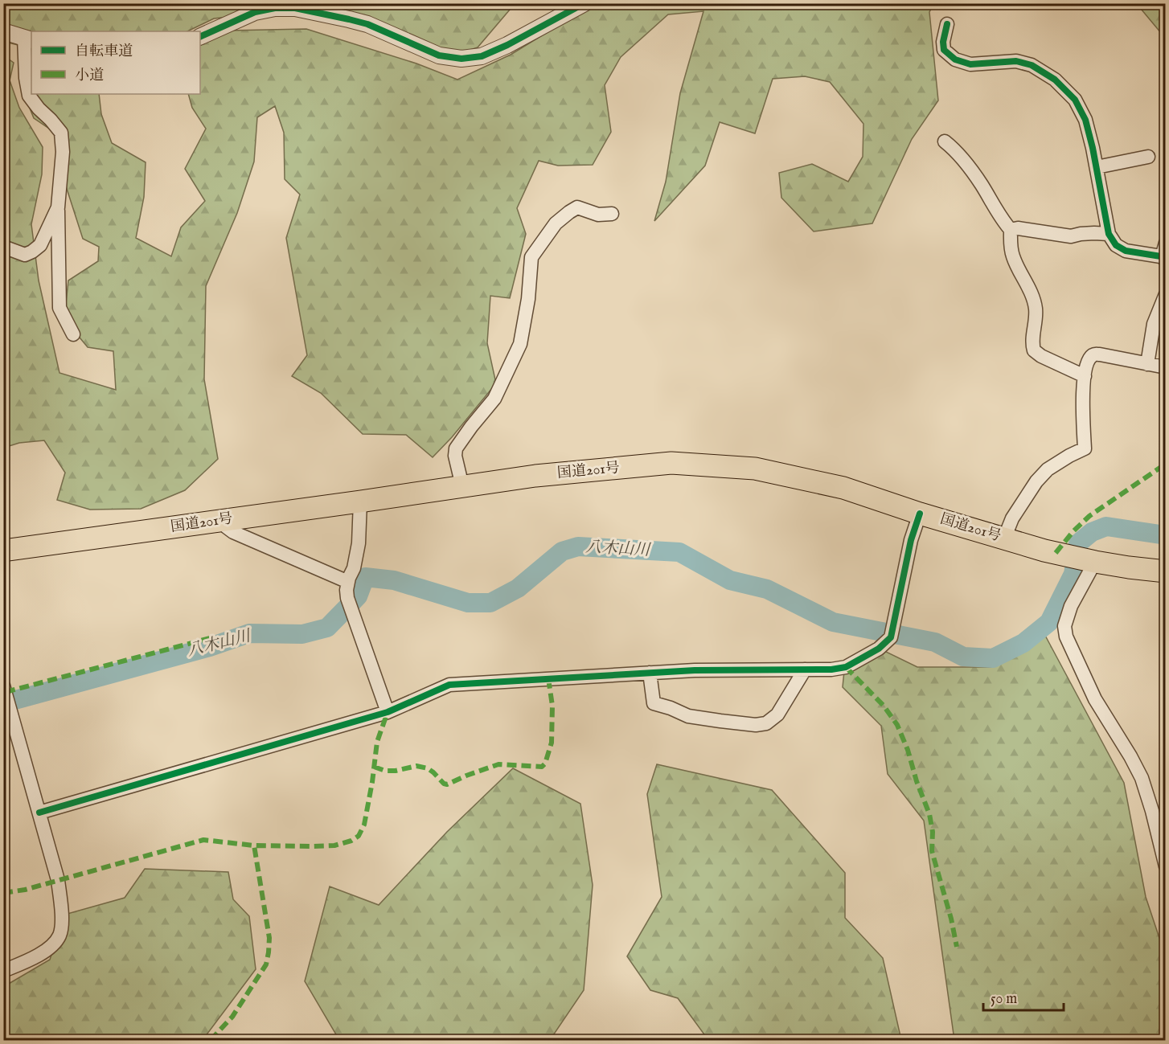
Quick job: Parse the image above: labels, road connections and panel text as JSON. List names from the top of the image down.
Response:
{
  "streets": {
    "highway": ["国道201号"]
  },
  "water": ["八木山川"],
  "legend": ["自転車道", "小道"],
  "scale_bar": "50 m"
}
